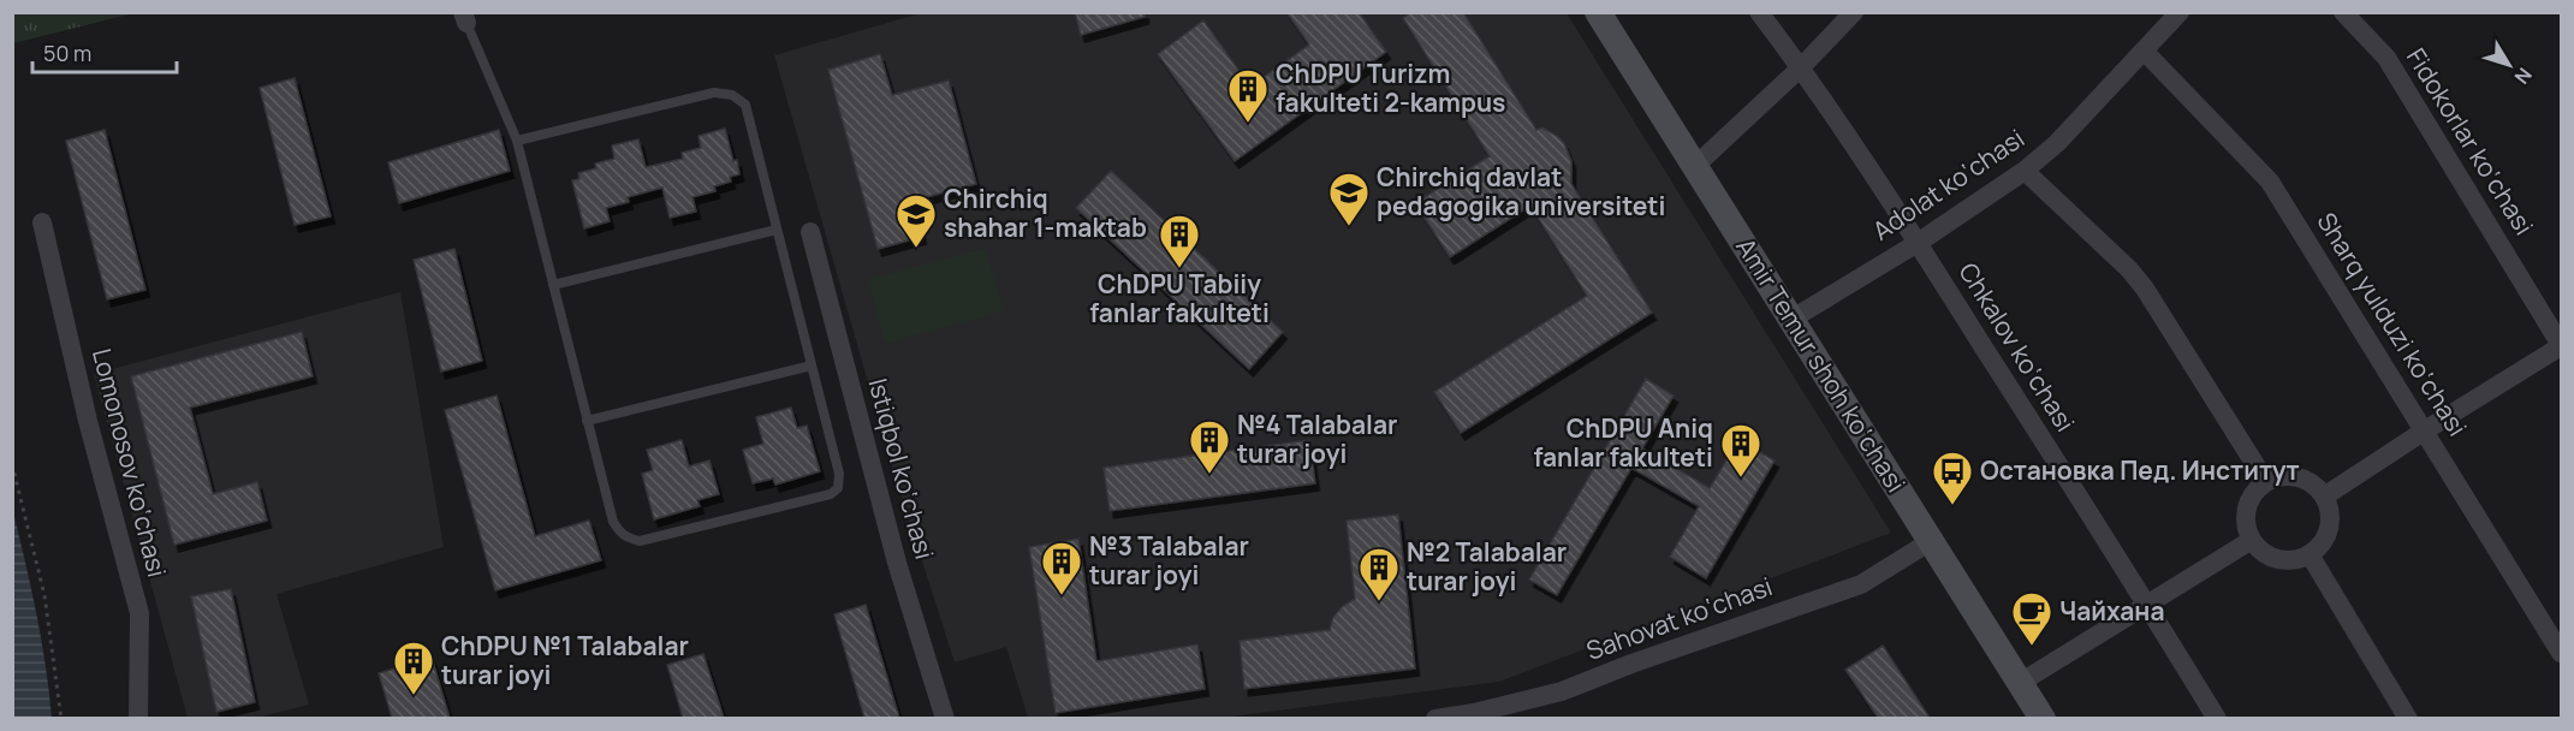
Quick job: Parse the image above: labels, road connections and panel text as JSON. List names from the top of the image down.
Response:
{
  "streets": {
    "main road": ["Amir Temur shoh ko‘chasi"],
    "street": [
      "Fidokorlar ko‘chasi",
      "Adolat ko‘chasi",
      "Sharq yulduzi ko‘chasi",
      "Chkalov ko‘chasi",
      "Lomonosov ko‘chasi",
      "Istiqbol ko‘chasi",
      "Sahovat ko‘chasi"
    ]
  },
  "crossings": [
    ["Adolat ko‘chasi", "Sharq yulduzi ko‘chasi"],
    ["Adolat ko‘chasi", "Chkalov ko‘chasi"],
    ["Adolat ko‘chasi", "Amir Temur shoh ko‘chasi"],
    ["Amir Temur shoh ko‘chasi", "Sahovat ko‘chasi"]
  ],
  "places": {
    "building": [
      "ChDPU Turizm fakulteti 2-kampus",
      "ChDPU Tabiiy fanlar fakulteti",
      "№4 Talabalar turar joyi",
      "ChDPU Aniq fanlar fakulteti",
      "№3 Talabalar turar joyi",
      "№2 Talabalar turar joyi",
      "ChDPU №1 Talabalar turar joyi"
    ],
    "school or university": ["Chirchiq davlat pedagogika universiteti", "Chirchiq shahar 1-maktab"],
    "bus stop": ["Остановка Пед. Институт"],
    "cafe": ["Чайхана"]
  },
  "scale_bar": "50 m",
  "north": "bottom right"
}
